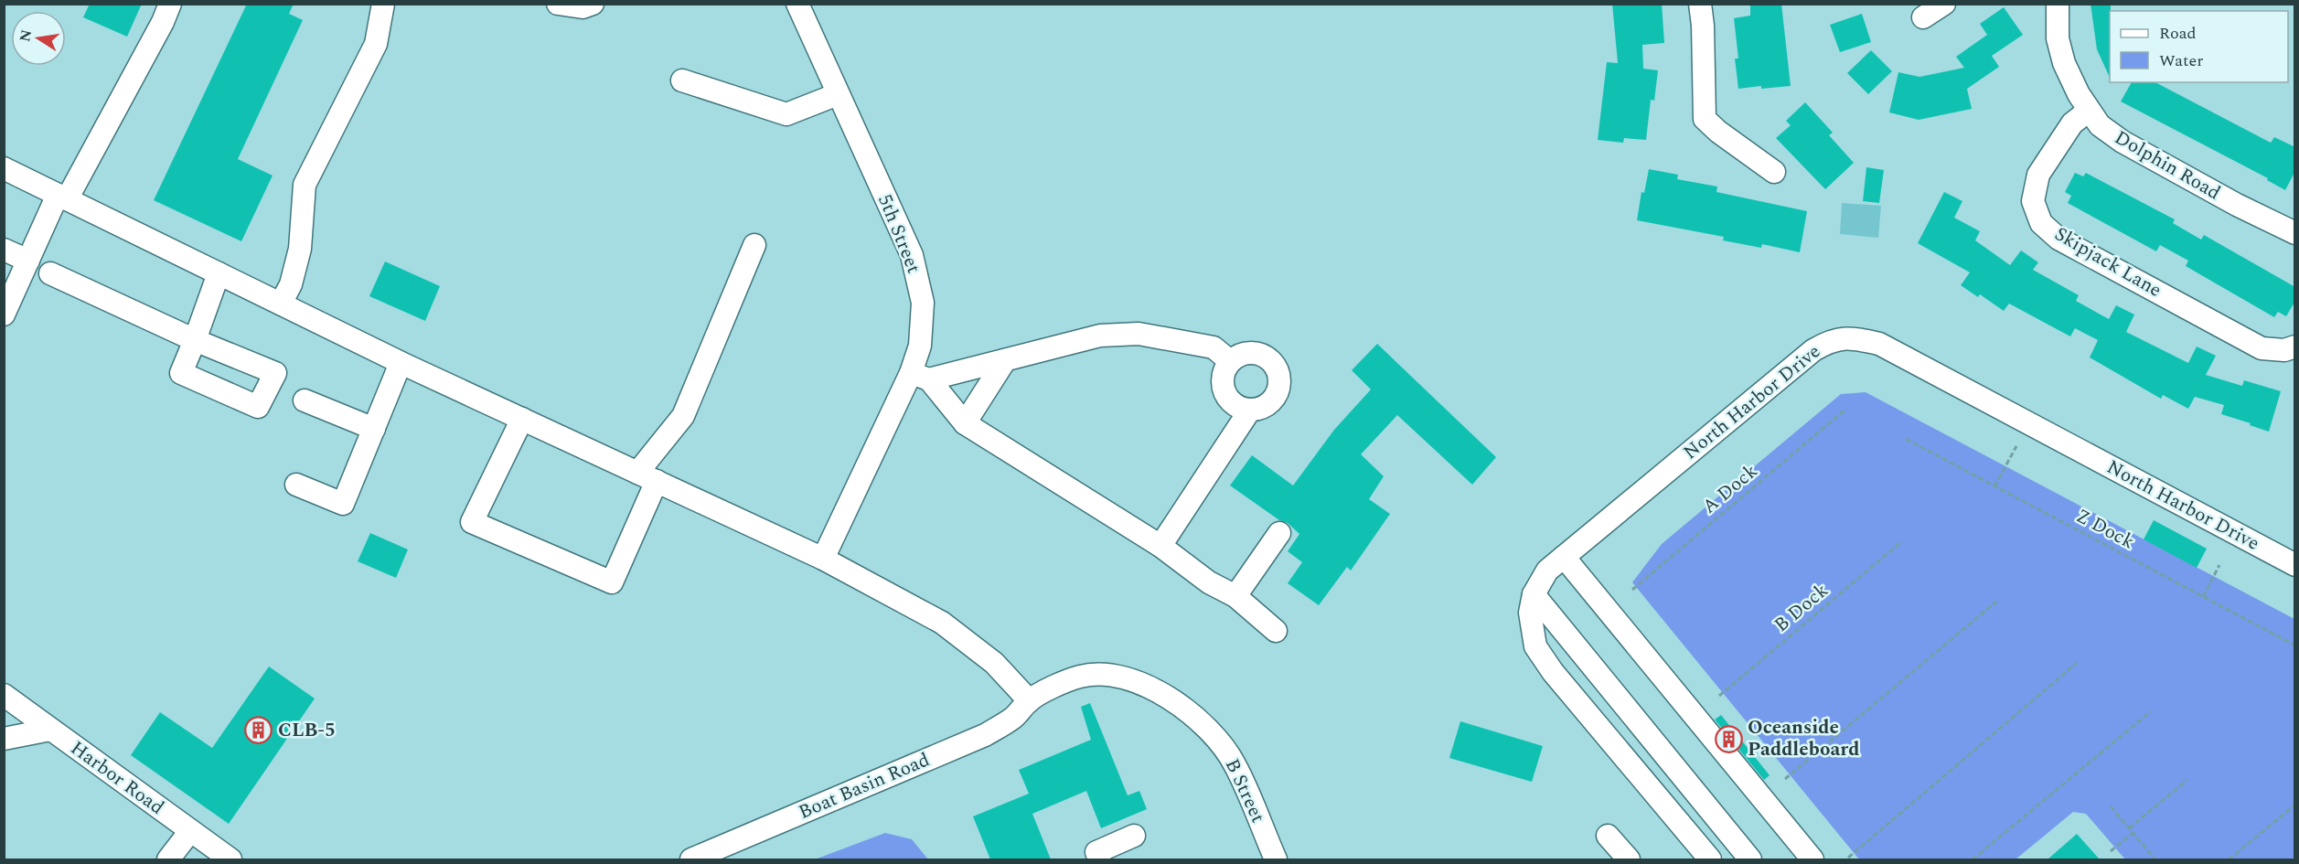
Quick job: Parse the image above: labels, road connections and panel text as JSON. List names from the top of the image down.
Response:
{
  "streets": {
    "street": [
      "Dolphin Road",
      "5th Street",
      "Skipjack Lane",
      "North Harbor Drive",
      "Harbor Road",
      "Boat Basin Road",
      "B Street"
    ],
    "path": ["A Dock", "Z Dock", "B Dock"]
  },
  "crossings": [
    ["Dolphin Road", "Skipjack Lane"],
    ["Boat Basin Road", "B Street"]
  ],
  "places": {
    "building": ["CLB-5", "Oceanside Paddleboard"]
  },
  "legend": ["Road", "Water"],
  "north": "left"
}
